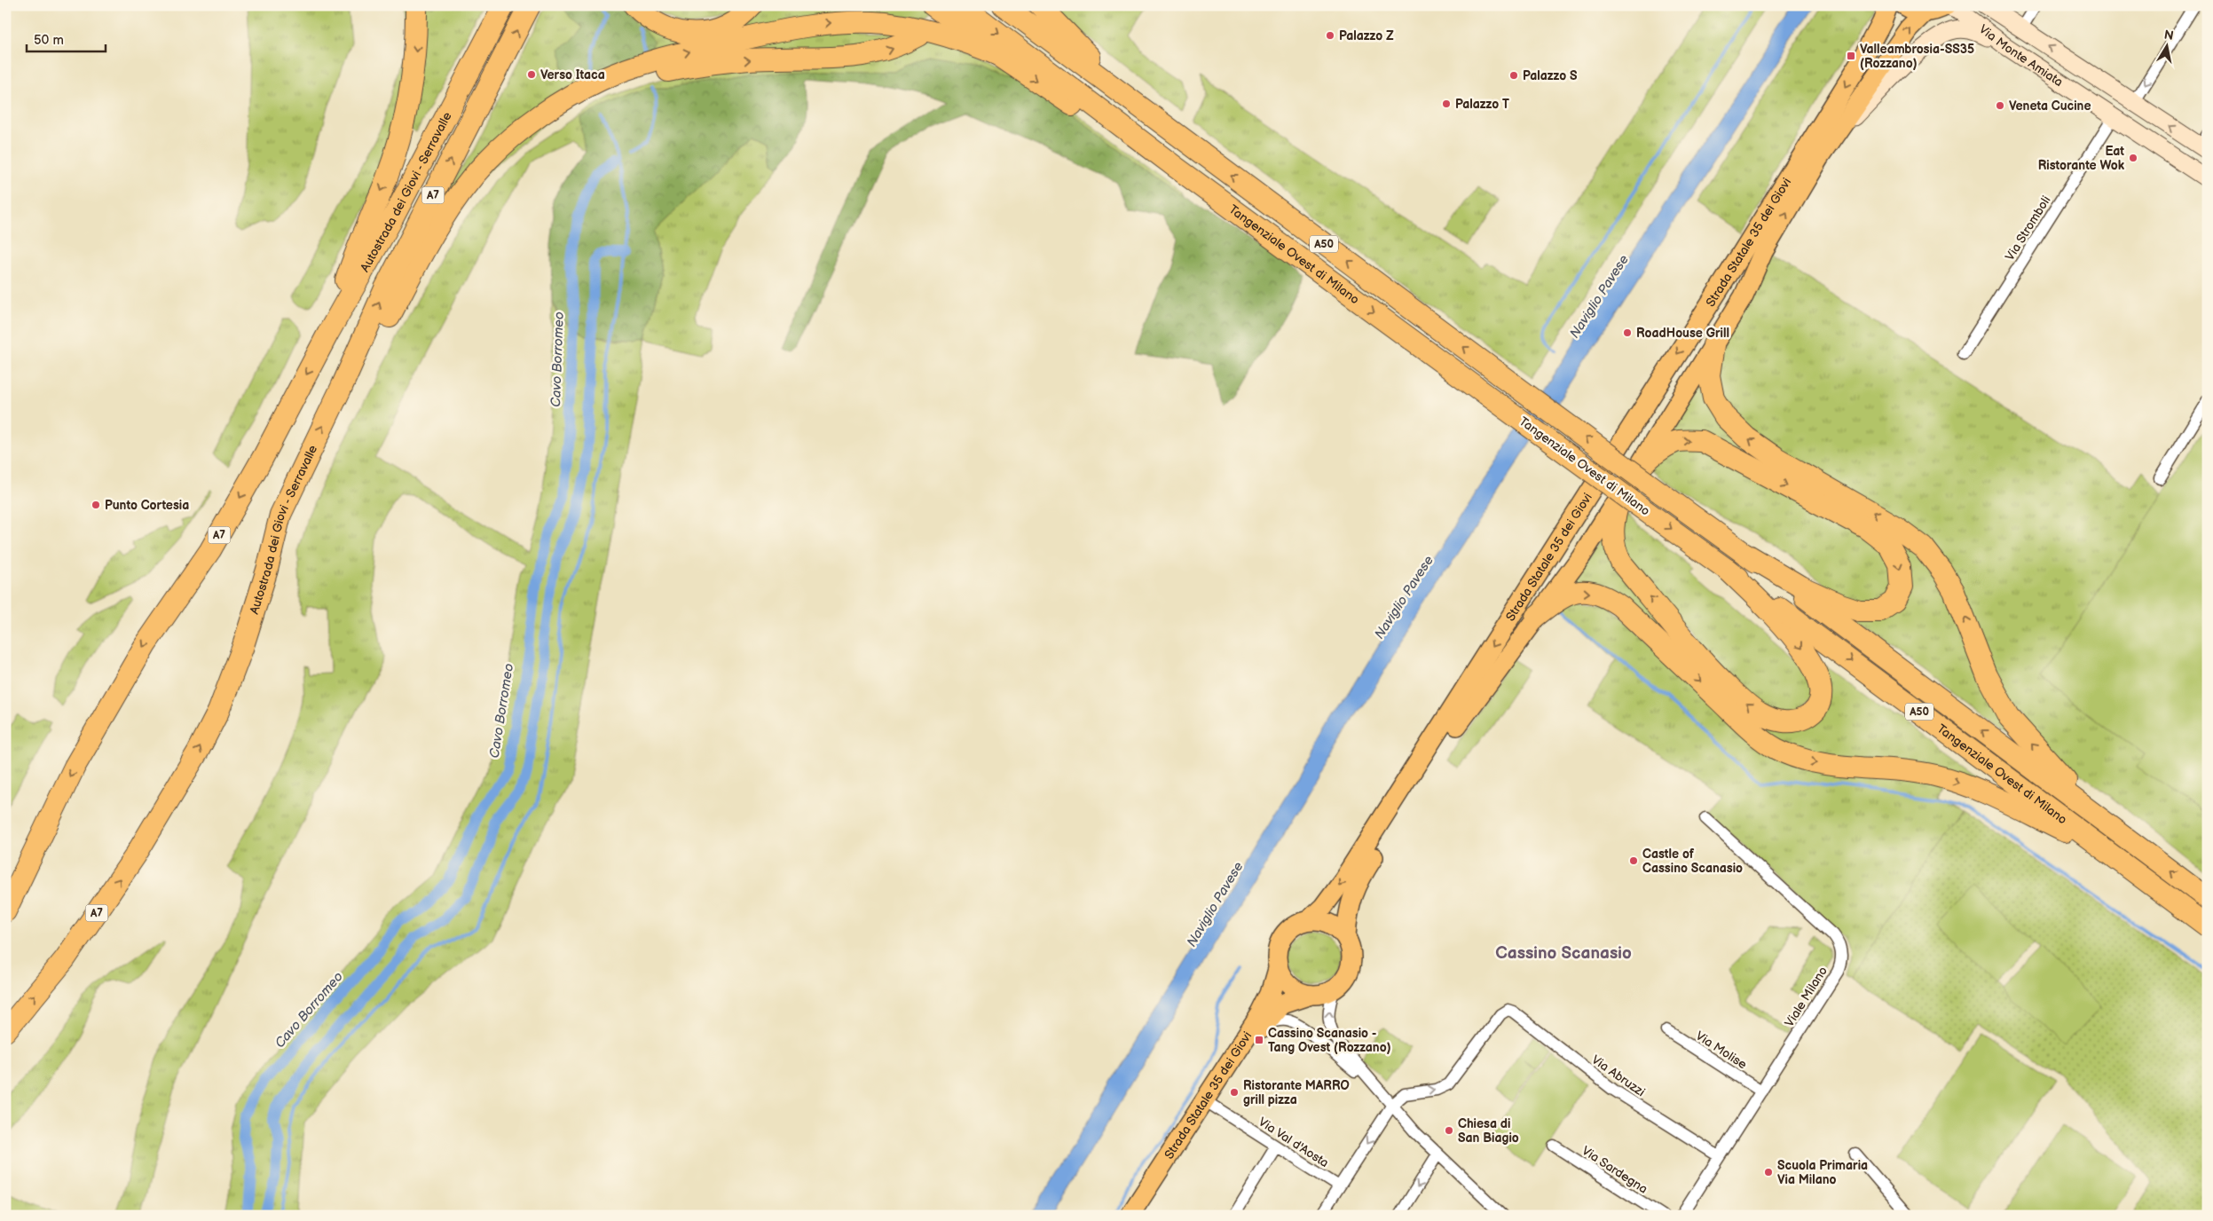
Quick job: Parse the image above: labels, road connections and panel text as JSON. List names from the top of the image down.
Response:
{
  "streets": {
    "highway": [
      "Autostrada dei Giovi - Serravalle",
      "A7",
      "A50",
      "Tangenziale Ovest di Milano"
    ],
    "main road": ["Via Monte Amiata", "Strada Statale 35 dei Giovi"],
    "street": [
      "Via Stromboli",
      "Viale Milano",
      "Via Molise",
      "Via Abruzzi",
      "Via Val d'Aosta",
      "Via Sardegna"
    ]
  },
  "crossings": [
    ["Via Monte Amiata", "Via Stromboli"],
    ["Autostrada dei Giovi - Serravalle", "A7"],
    ["Strada Statale 35 dei Giovi", "Via Val d'Aosta"],
    ["Viale Milano", "Via Molise"],
    ["Viale Milano", "Via Abruzzi"]
  ],
  "districts": ["Cassino Scanasio"],
  "water": ["Naviglio Pavese", "Cavo Borromeo"],
  "places": {
    "other": [
      "Palazzo Z",
      "Verso Itaca",
      "Palazzo S",
      "Palazzo T",
      "Veneta Cucine",
      "Eat Ristorante Wok",
      "RoadHouse Grill",
      "Punto Cortesia",
      "Castle of Cassino Scanasio",
      "Ristorante MARRO grill pizza",
      "Chiesa di San Biagio",
      "Scuola Primaria Via Milano"
    ],
    "transit": ["Valleambrosia-SS35 (Rozzano)", "Cassino Scanasio - Tang Ovest (Rozzano)"]
  },
  "scale_bar": "50 m",
  "north": "top"
}
